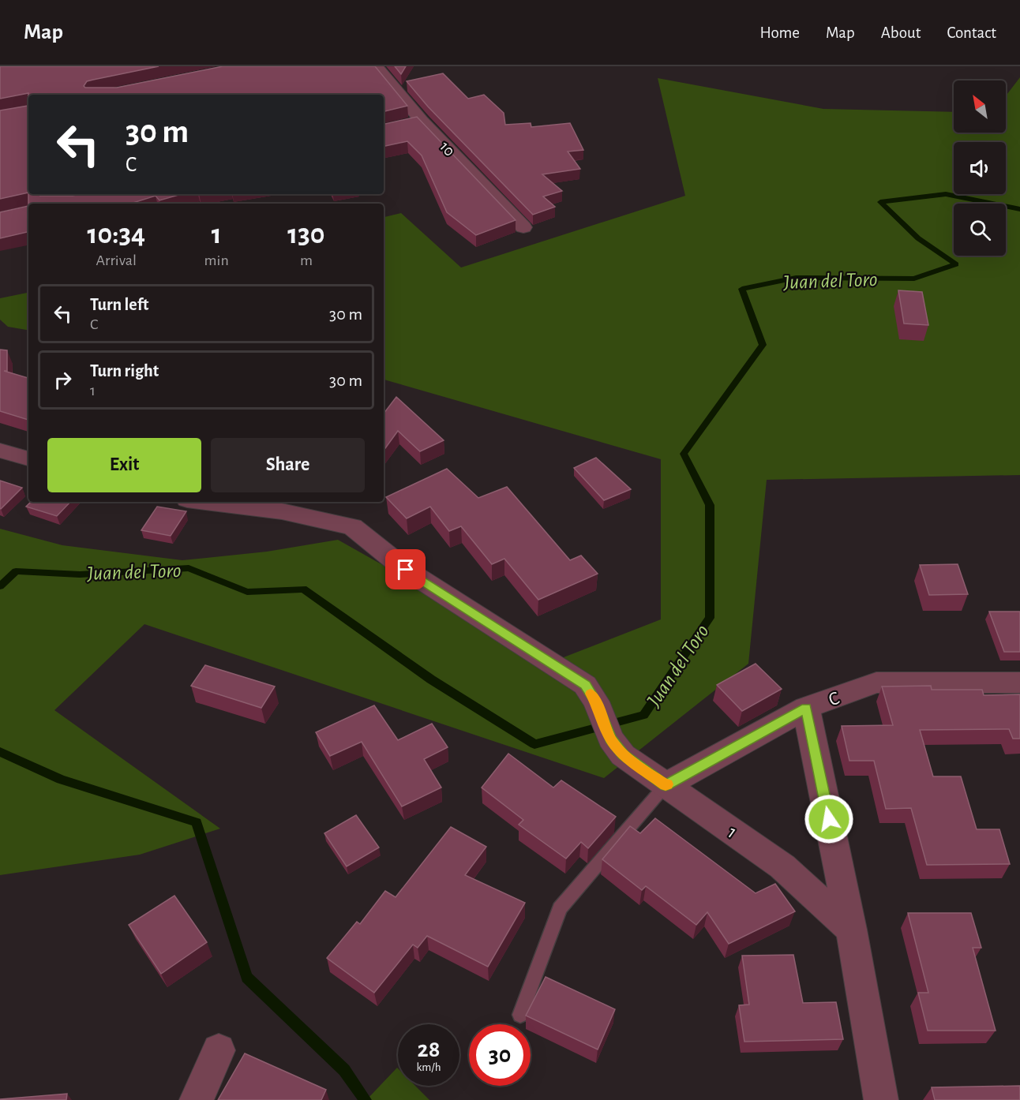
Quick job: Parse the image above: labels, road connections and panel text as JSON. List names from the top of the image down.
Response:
{
  "streets": {
    "street": ["10", "C", "1"]
  },
  "crossings": [
    ["C", "1"]
  ],
  "water": ["Juan del Toro"],
  "north": "top left",
  "page": {
    "header": "Map",
    "nav": [
      "Home",
      "Map",
      "About",
      "Contact"
    ],
    "turn": ["30 m", "C"],
    "eta": [
      "10:34",
      "Arrival",
      "1",
      "min",
      "130",
      "m"
    ],
    "list": [
      {
        "name": "Turn left",
        "note": "C",
        "value": "30 m"
      },
      {
        "name": "Turn right",
        "note": "1",
        "value": "30 m"
      }
    ],
    "buttons": ["Exit", "Share"],
    "speed": "28 km/h",
    "limit": "30"
  }
}
